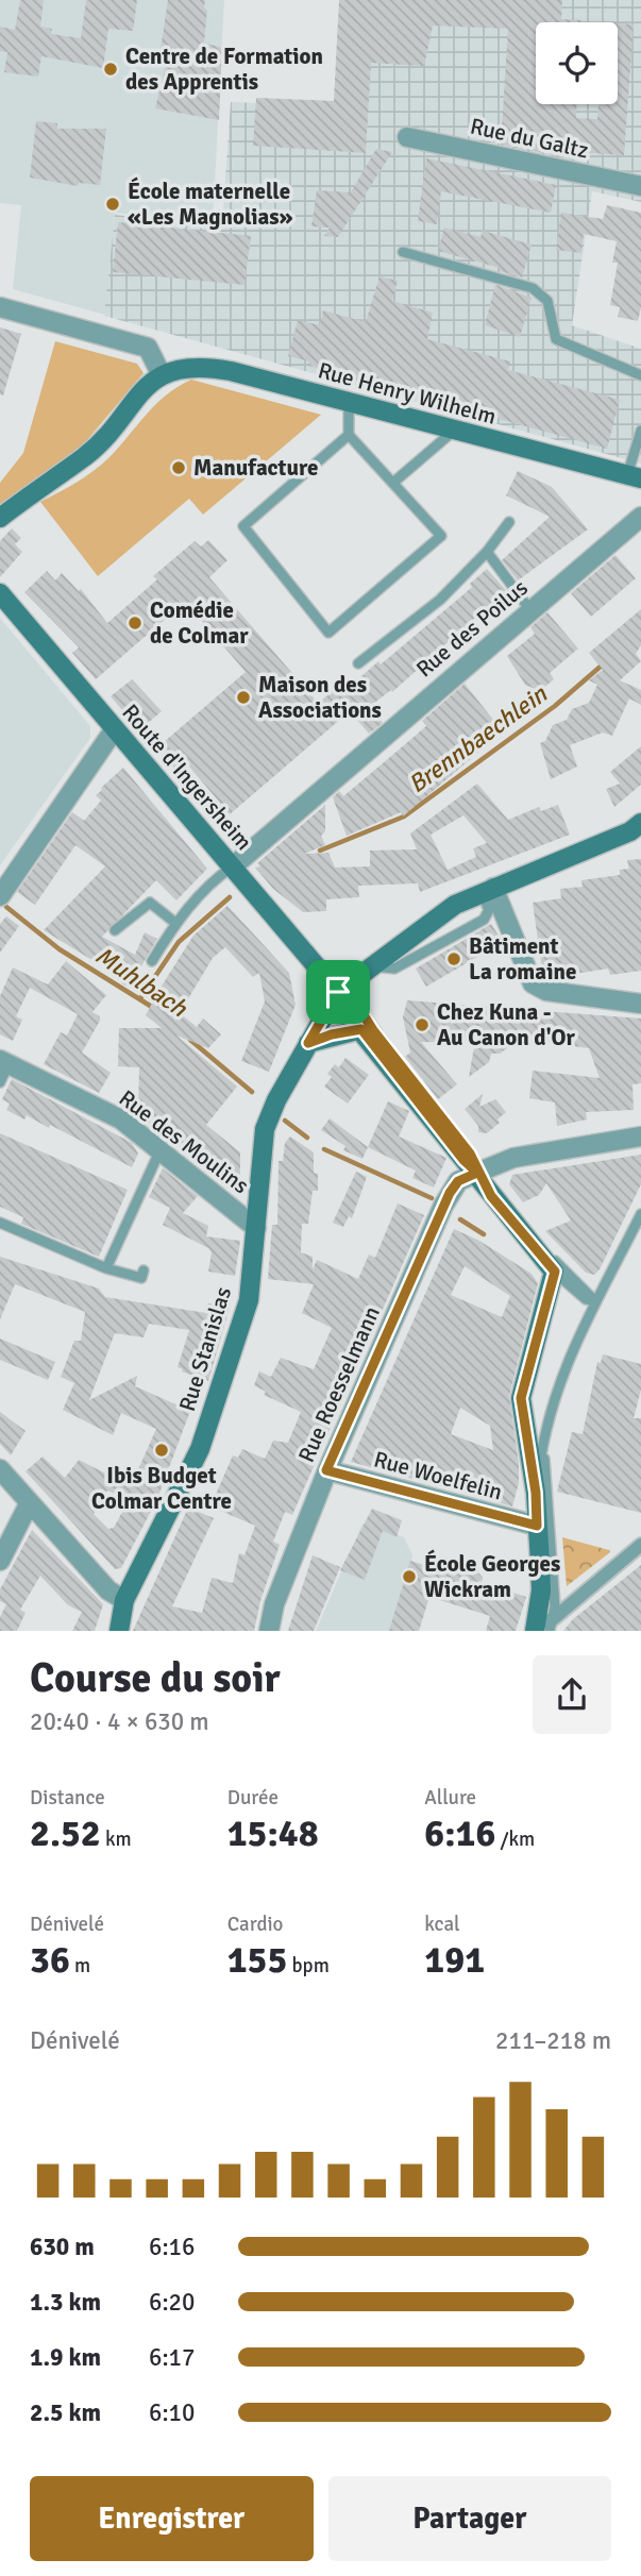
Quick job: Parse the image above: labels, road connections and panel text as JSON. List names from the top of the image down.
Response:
{
  "streets": {
    "main road": ["Rue Henry Wilhelm", "Route d'Ingersheim", "Rue Stanislas"],
    "street": [
      "Rue du Galtz",
      "Rue des Poilus",
      "Rue des Moulins",
      "Rue Roesselmann",
      "Rue Woelfelin"
    ]
  },
  "crossings": [
    ["Rue des Poilus", "Route d'Ingersheim"],
    ["Route d'Ingersheim", "Rue Stanislas"],
    ["Route d'Ingersheim", "Rue Roesselmann"],
    ["Rue des Moulins", "Rue Stanislas"],
    ["Rue Roesselmann", "Rue Woelfelin"]
  ],
  "water": ["Brennbaechlein", "Muhlbach"],
  "places": [
    "Centre de Formation des Apprentis",
    "École maternelle «Les Magnolias»",
    "Manufacture",
    "Comédie de Colmar",
    "Maison des Associations",
    "Bâtiment La romaine",
    "Chez Kuna - Au Canon d'Or",
    "Ibis Budget Colmar Centre",
    "École Georges Wickram"
  ],
  "page": {
    "heading": ["Course du soir", "20:40 · 4 × 630 m"],
    "stats": [
      ["Distance", "2.52 km"],
      ["Durée", "15:48"],
      ["Allure", "6:16 /km"],
      ["Dénivelé", "36 m"],
      ["Cardio", "155 bpm"],
      ["kcal", "191"]
    ],
    "chart": ["Dénivelé", "211–218 m"],
    "list": [
      {
        "name": "630 m",
        "note": "6:16"
      },
      {
        "name": "1.3 km",
        "note": "6:20"
      },
      {
        "name": "1.9 km",
        "note": "6:17"
      },
      {
        "name": "2.5 km",
        "note": "6:10"
      }
    ],
    "buttons": ["Enregistrer", "Partager"]
  }
}
